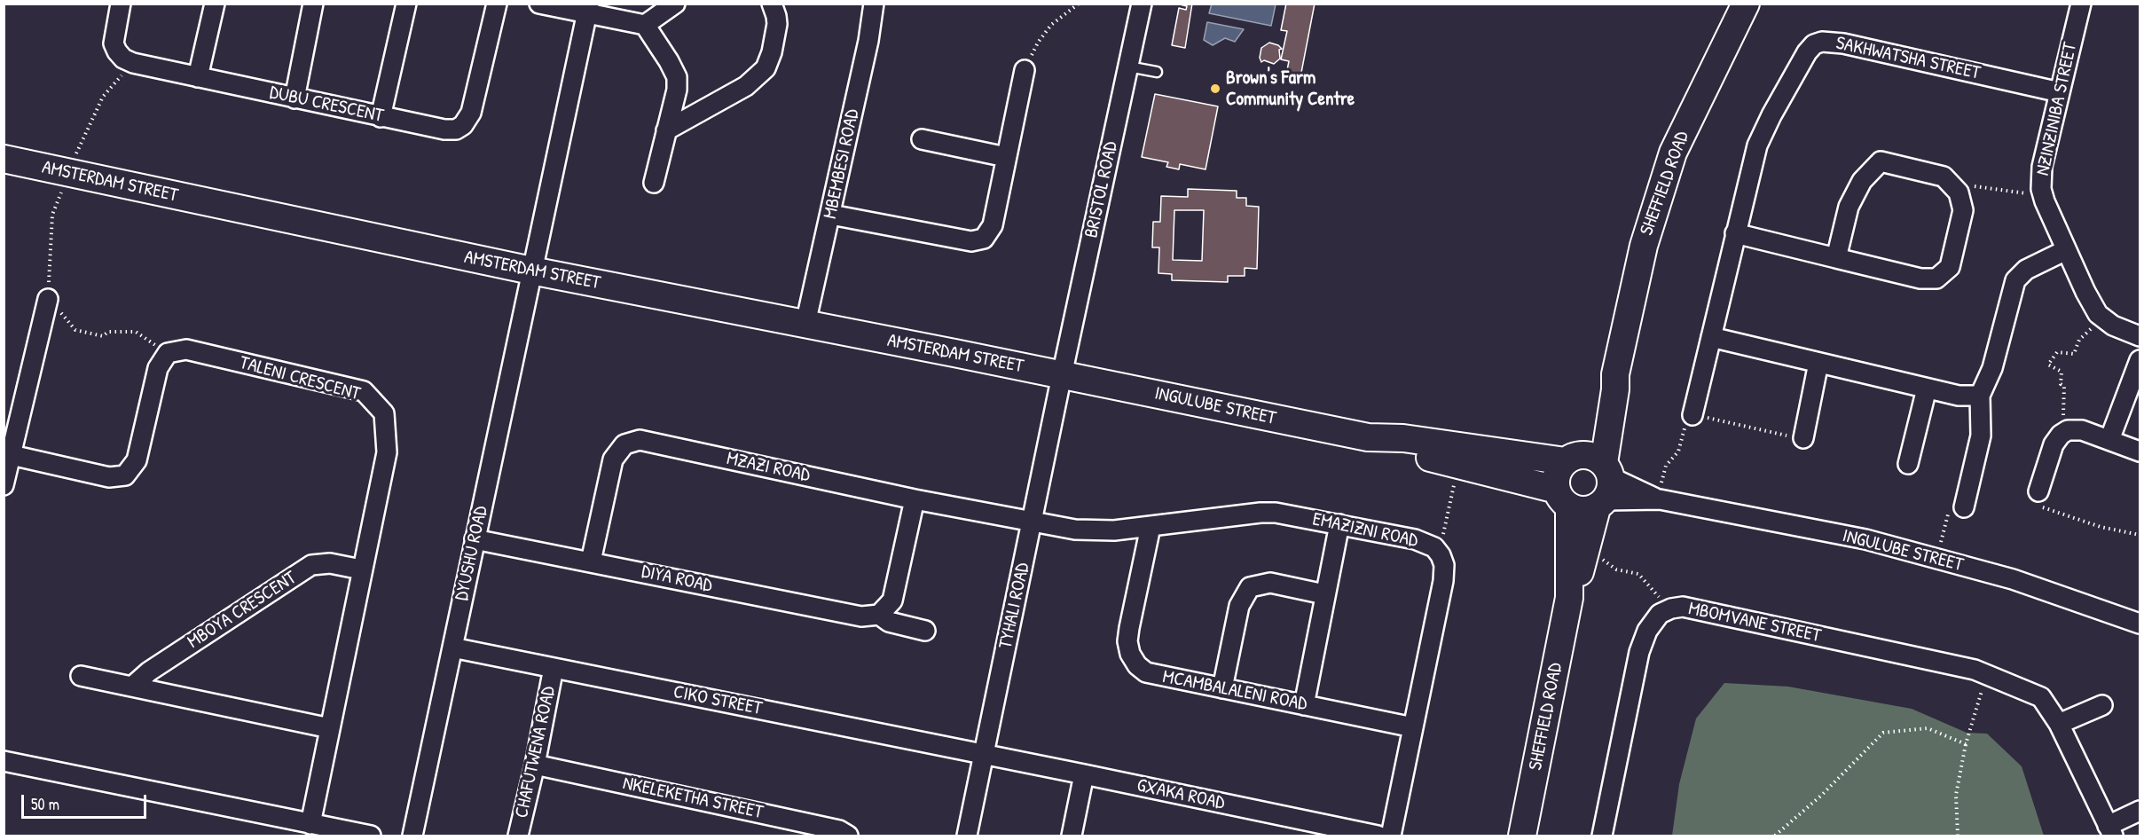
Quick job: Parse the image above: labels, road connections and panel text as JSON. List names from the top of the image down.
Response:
{
  "streets": {
    "street": [
      "SAKHWATSHA STREET",
      "DUBU CRESCENT",
      "NZINZINIBA STREET",
      "MBEMBESI ROAD",
      "AMSTERDAM STREET",
      "SHEFFIELD ROAD",
      "BRISTOL ROAD",
      "TALENI CRESCENT",
      "INGULUBE STREET",
      "MZAZI ROAD",
      "EMAZIZNI ROAD",
      "DYUSHU ROAD",
      "DIYA ROAD",
      "TYHALI ROAD",
      "MBOYA CRESCENT",
      "MBOMVANE STREET",
      "MCAMBALALENI ROAD",
      "CIKO STREET",
      "CHAFUTWENA ROAD",
      "GXAKA ROAD",
      "NKELEKETHA STREET"
    ]
  },
  "crossings": [
    ["SAKHWATSHA STREET", "NZINZINIBA STREET"],
    ["MBEMBESI ROAD", "AMSTERDAM STREET"],
    ["AMSTERDAM STREET", "BRISTOL ROAD"],
    ["AMSTERDAM STREET", "INGULUBE STREET"],
    ["AMSTERDAM STREET", "DYUSHU ROAD"],
    ["AMSTERDAM STREET", "TYHALI ROAD"],
    ["SHEFFIELD ROAD", "INGULUBE STREET"],
    ["BRISTOL ROAD", "INGULUBE STREET"],
    ["BRISTOL ROAD", "TYHALI ROAD"],
    ["TALENI CRESCENT", "MBOYA CRESCENT"],
    ["INGULUBE STREET", "TYHALI ROAD"],
    ["MZAZI ROAD", "EMAZIZNI ROAD"],
    ["MZAZI ROAD", "DIYA ROAD"],
    ["MZAZI ROAD", "TYHALI ROAD"],
    ["EMAZIZNI ROAD", "TYHALI ROAD"],
    ["EMAZIZNI ROAD", "MCAMBALALENI ROAD"],
    ["DYUSHU ROAD", "DIYA ROAD"],
    ["DYUSHU ROAD", "CIKO STREET"],
    ["TYHALI ROAD", "CIKO STREET"],
    ["TYHALI ROAD", "GXAKA ROAD"],
    ["CIKO STREET", "CHAFUTWENA ROAD"],
    ["CIKO STREET", "GXAKA ROAD"],
    ["CHAFUTWENA ROAD", "NKELEKETHA STREET"]
  ],
  "places": ["Brown's Farm Community Centre"],
  "scale_bar": "50 m"
}
